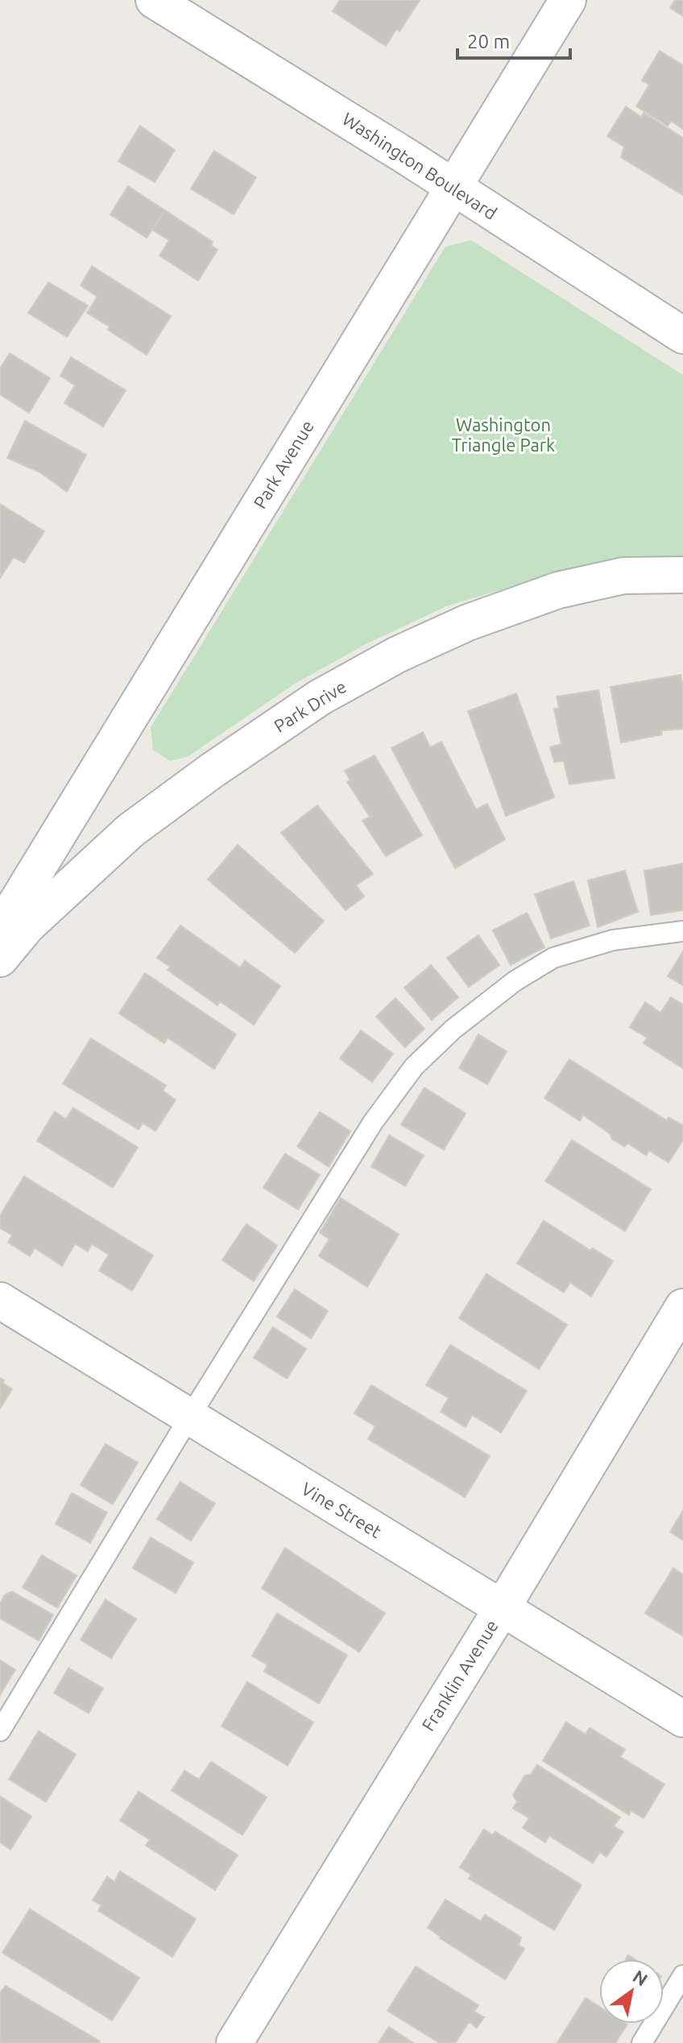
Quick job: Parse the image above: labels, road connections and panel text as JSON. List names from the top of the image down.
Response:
{
  "streets": {
    "street": [
      "Washington Boulevard",
      "Park Avenue",
      "Park Drive",
      "Vine Street",
      "Franklin Avenue"
    ]
  },
  "crossings": [
    ["Washington Boulevard", "Park Avenue"],
    ["Vine Street", "Franklin Avenue"]
  ],
  "parks": ["Washington Triangle Park"],
  "scale_bar": "20 m",
  "north": "top right"
}
